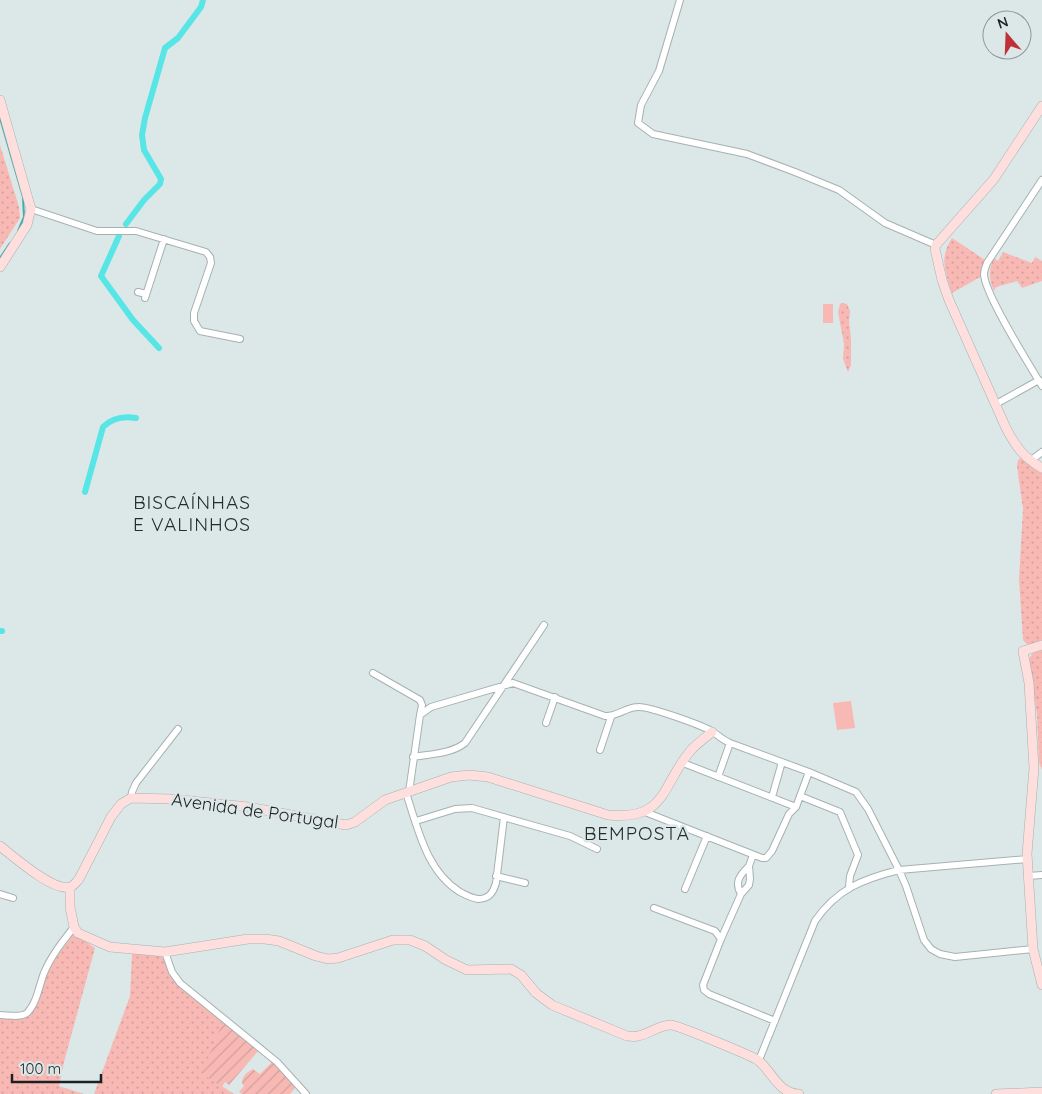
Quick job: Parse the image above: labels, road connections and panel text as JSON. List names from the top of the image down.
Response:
{
  "streets": {
    "street": ["Avenida de Portugal"]
  },
  "districts": ["BISCAÍNHAS E VALINHOS", "BEMPOSTA"],
  "scale_bar": "100 m",
  "north": "top"
}
